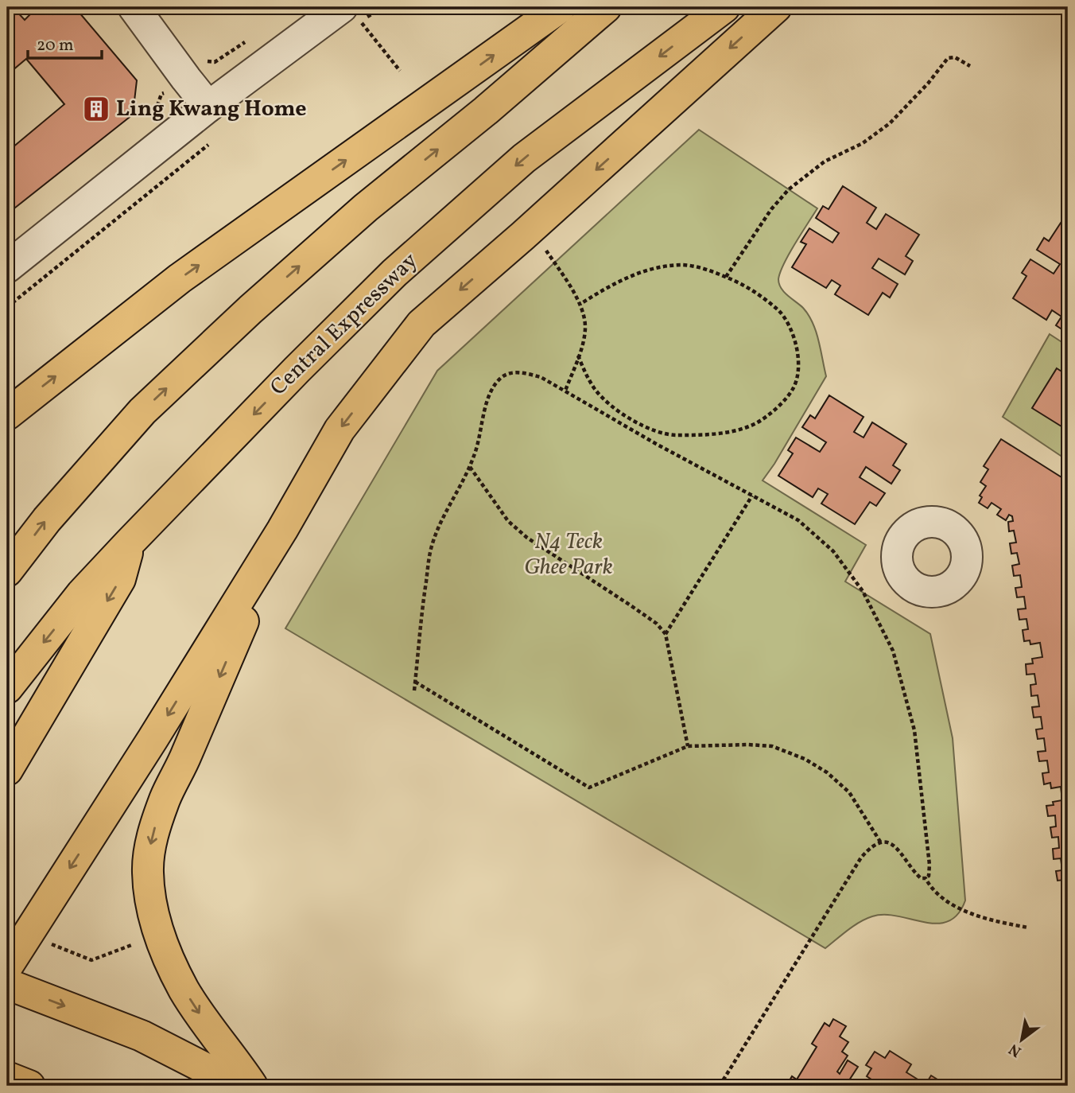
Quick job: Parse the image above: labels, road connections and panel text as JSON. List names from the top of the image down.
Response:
{
  "streets": {
    "main road": ["Central Expressway"]
  },
  "parks": ["N4 Teck Ghee Park"],
  "places": {
    "building": ["Ling Kwang Home"]
  },
  "scale_bar": "20 m",
  "north": "bottom left"
}
